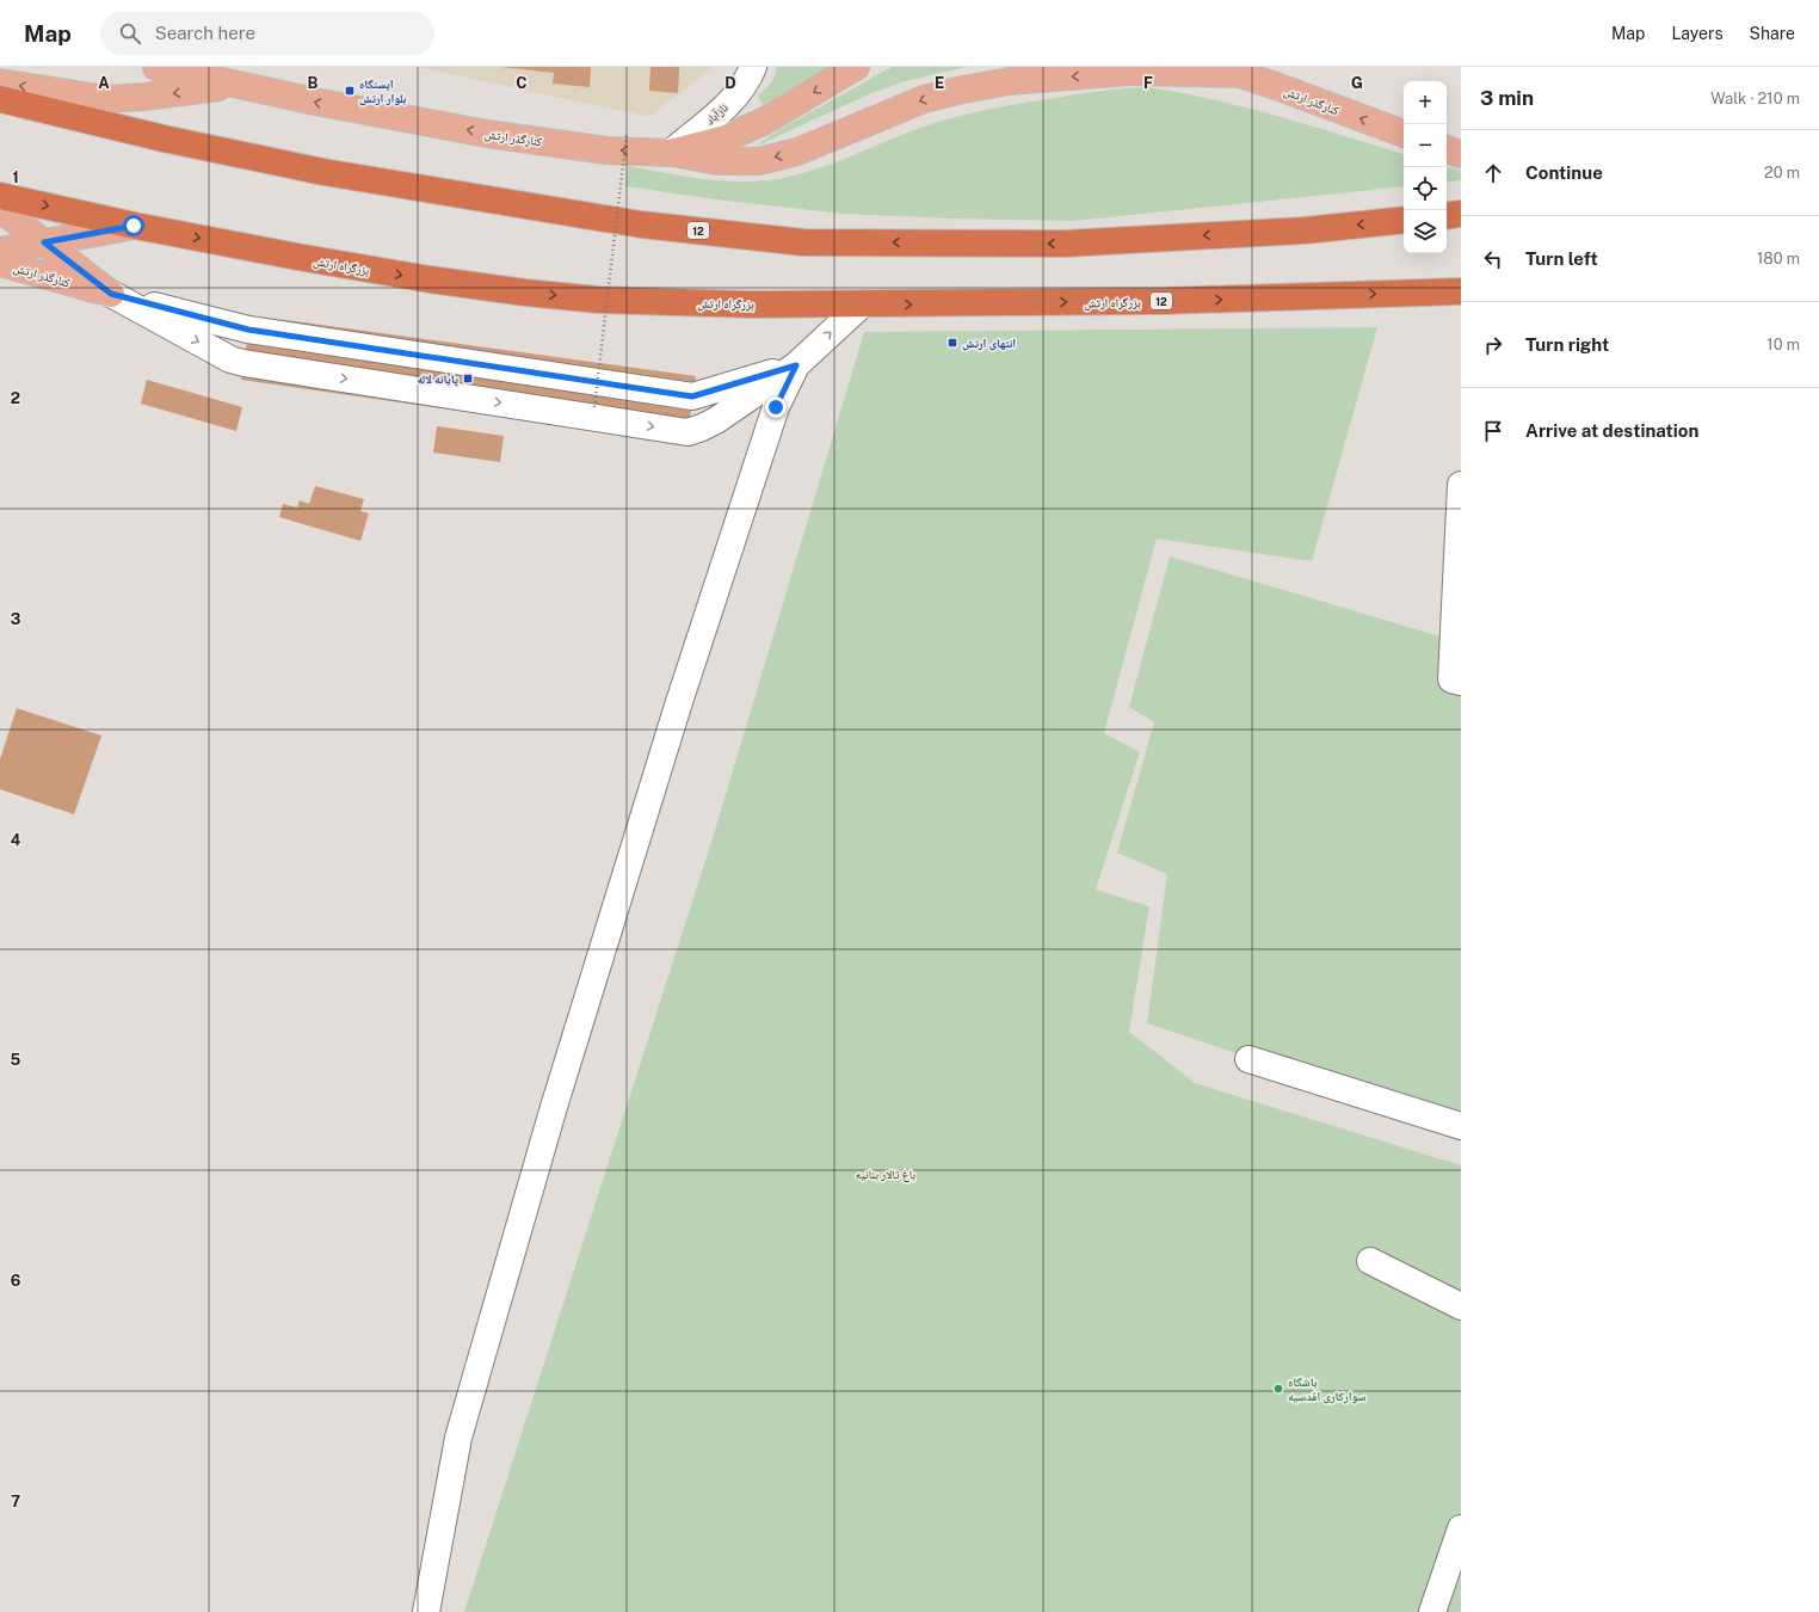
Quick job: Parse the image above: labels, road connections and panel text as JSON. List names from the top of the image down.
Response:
{
  "streets": {
    "highway": ["12", "بزرگراه ارتش"],
    "main road": ["کنارگذر ارتش"],
    "street": ["نازآباد"]
  },
  "crossings": [
    ["کنارگذر ارتش", "نازآباد"]
  ],
  "one_way": ["کنارگذر ارتش"],
  "parks": ["باغ تالار بنانیه"],
  "places": {
    "transit": ["ایستگاه بلوار ارتش", "انتهای ارتش", "پایانه لاله"],
    "other": ["باشگاه سوارکاری اقدسیه"]
  },
  "page": {
    "header": "Map",
    "search": "Search here",
    "nav": ["Map", "Layers", "Share"],
    "heading": ["3 min", "Walk · 210 m"],
    "map_buttons": ["+", "−"],
    "list": [
      ["Continue", "20 m"],
      ["Turn left", "180 m"],
      ["Turn right", "10 m"],
      "Arrive at destination"
    ]
  },
  "grid": {
    "columns": [
      "A",
      "B",
      "C",
      "D",
      "E",
      "F",
      "G"
    ],
    "rows": [
      "1",
      "2",
      "3",
      "4",
      "5",
      "6",
      "7"
    ]
  }
}
